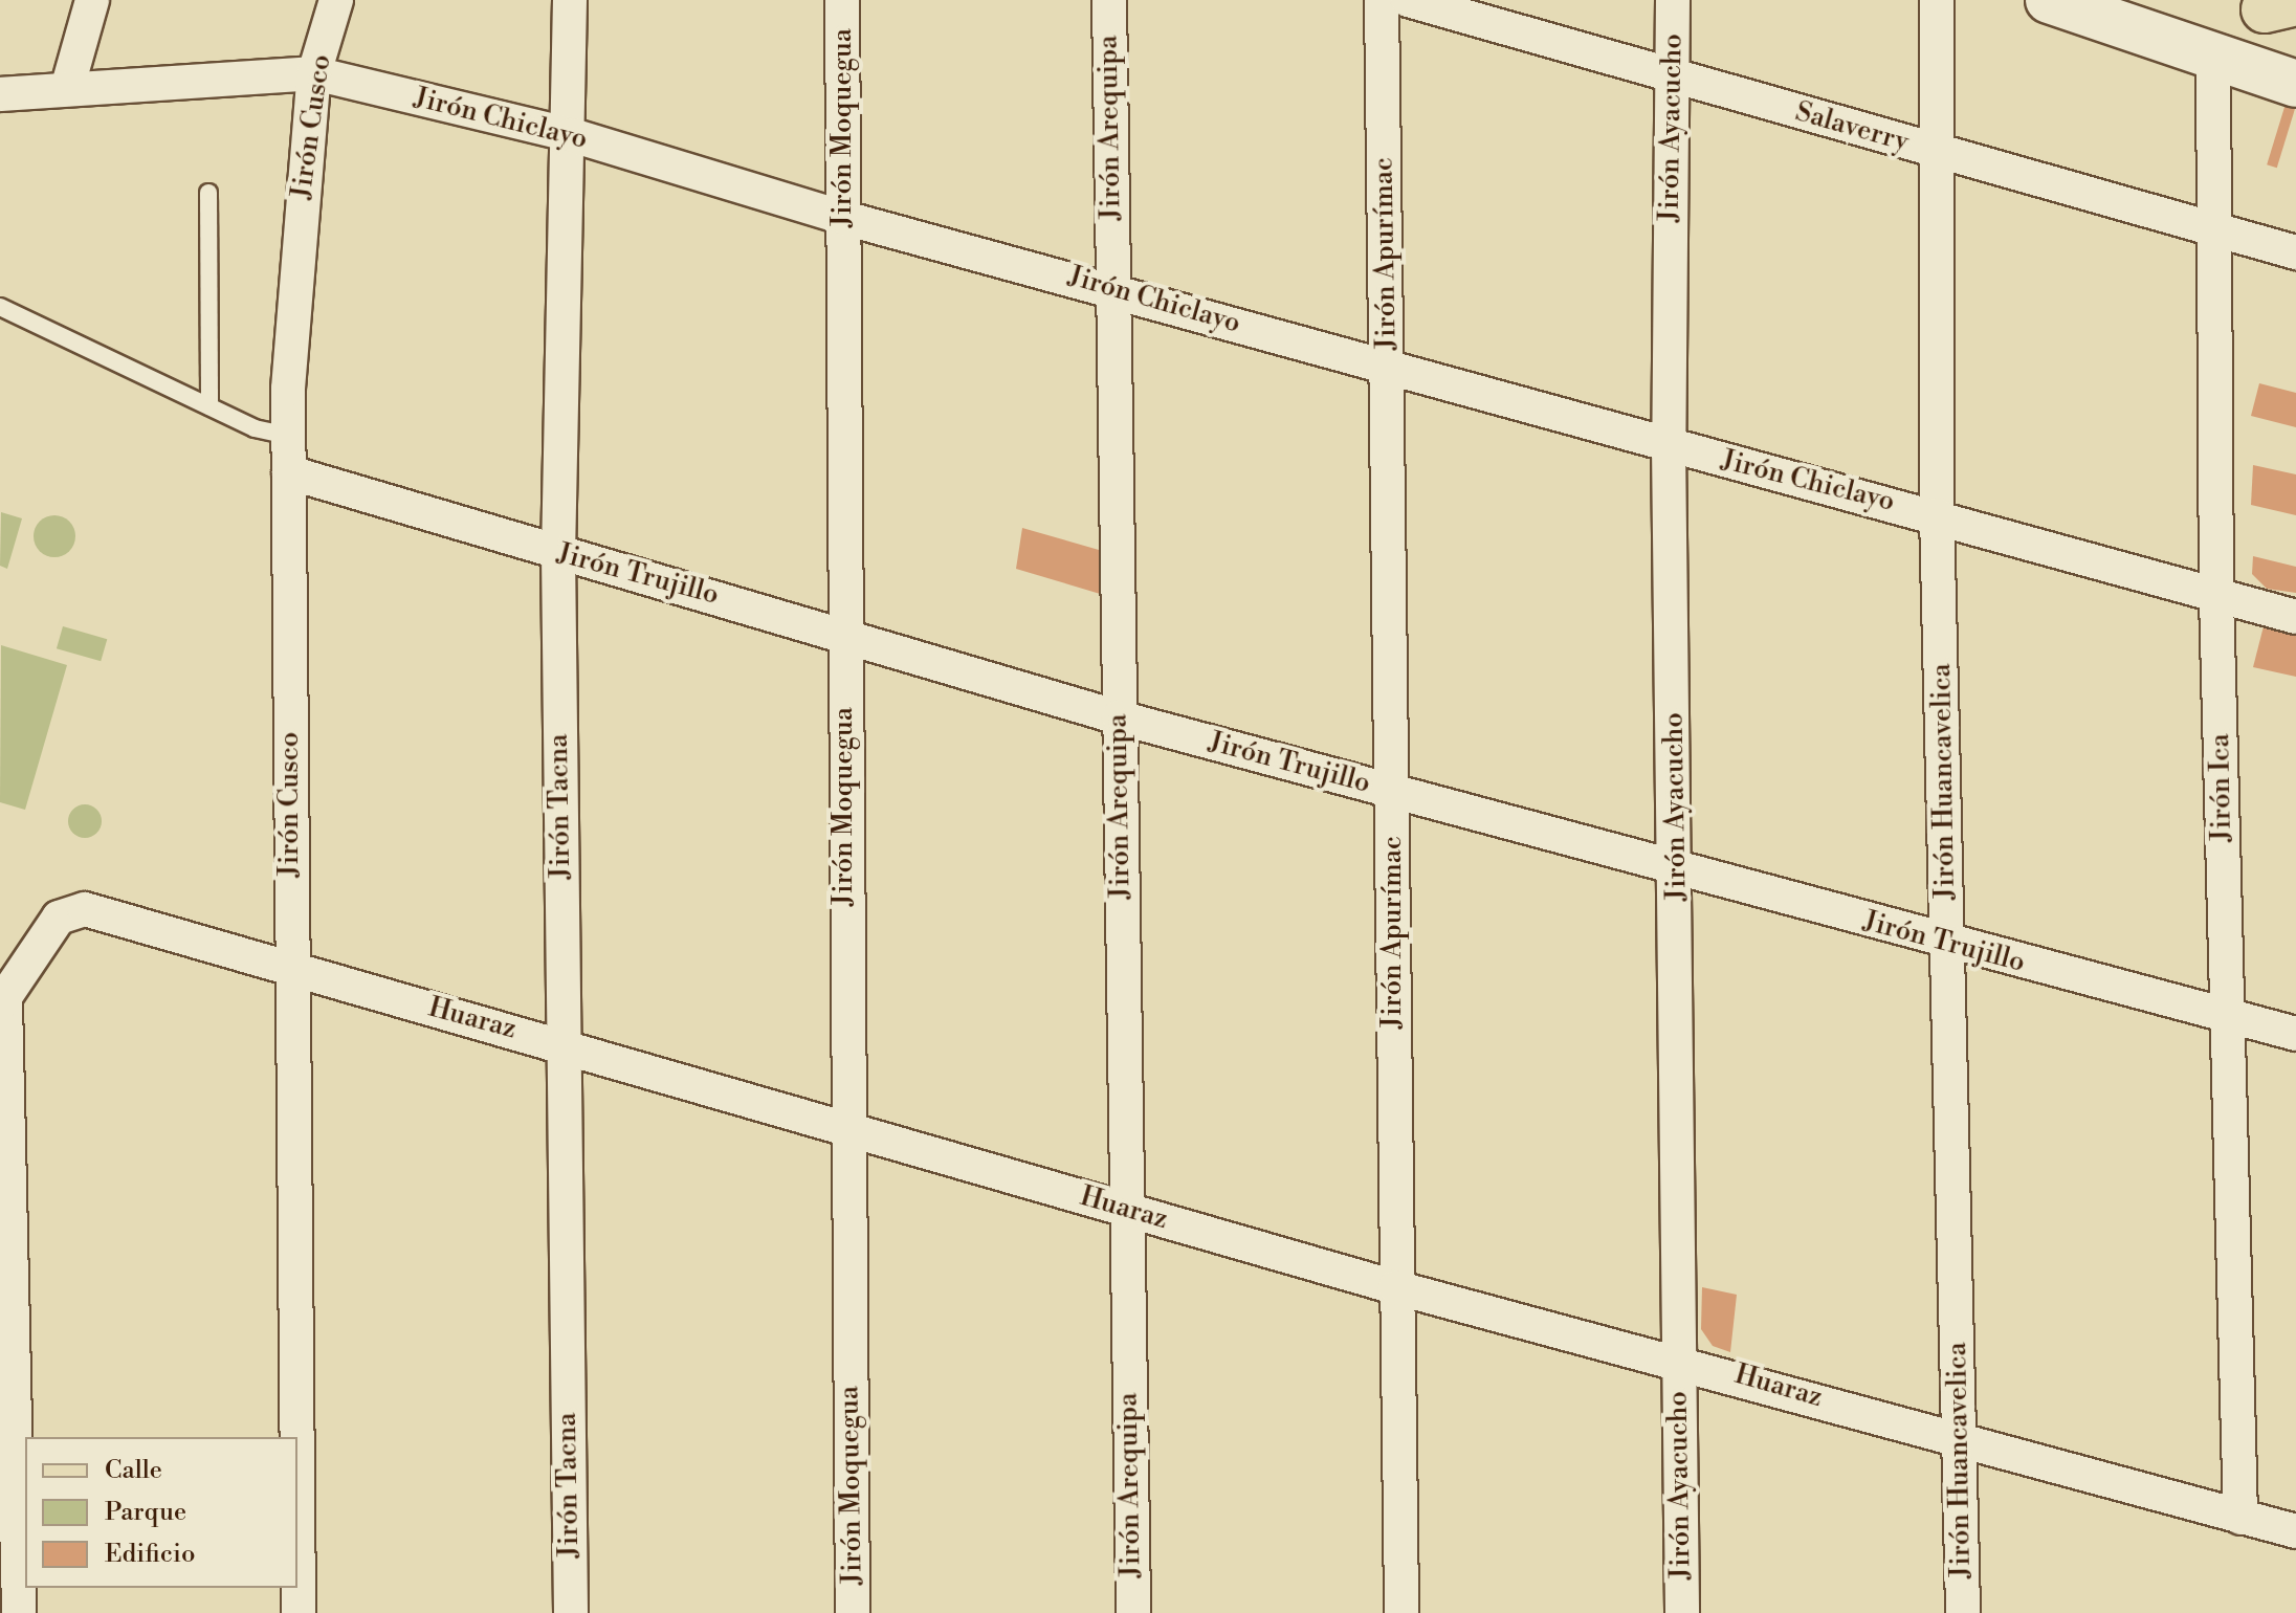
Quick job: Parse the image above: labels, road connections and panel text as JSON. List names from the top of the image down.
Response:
{
  "streets": {
    "street": [
      "Jirón Chiclayo",
      "Jirón Cusco",
      "Jirón Moquegua",
      "Jirón Arequipa",
      "Jirón Ayacucho",
      "Salaverry",
      "Jirón Apurímac",
      "Jirón Trujillo",
      "Jirón Huancavelica",
      "Jirón Ica",
      "Jirón Tacna",
      "Huaraz"
    ]
  },
  "crossings": [
    ["Jirón Chiclayo", "Jirón Cusco"],
    ["Jirón Chiclayo", "Jirón Moquegua"],
    ["Jirón Chiclayo", "Jirón Arequipa"],
    ["Jirón Chiclayo", "Jirón Ayacucho"],
    ["Jirón Chiclayo", "Jirón Apurímac"],
    ["Jirón Chiclayo", "Jirón Huancavelica"],
    ["Jirón Chiclayo", "Jirón Ica"],
    ["Jirón Chiclayo", "Jirón Tacna"],
    ["Jirón Cusco", "Jirón Trujillo"],
    ["Jirón Cusco", "Huaraz"],
    ["Jirón Moquegua", "Jirón Trujillo"],
    ["Jirón Moquegua", "Huaraz"],
    ["Jirón Arequipa", "Jirón Trujillo"],
    ["Jirón Arequipa", "Huaraz"],
    ["Jirón Ayacucho", "Salaverry"],
    ["Jirón Ayacucho", "Jirón Trujillo"],
    ["Jirón Ayacucho", "Huaraz"],
    ["Salaverry", "Jirón Huancavelica"],
    ["Salaverry", "Jirón Ica"],
    ["Jirón Apurímac", "Jirón Trujillo"],
    ["Jirón Apurímac", "Huaraz"],
    ["Jirón Trujillo", "Jirón Huancavelica"],
    ["Jirón Trujillo", "Jirón Ica"],
    ["Jirón Trujillo", "Jirón Tacna"],
    ["Jirón Huancavelica", "Huaraz"],
    ["Jirón Ica", "Huaraz"],
    ["Jirón Tacna", "Huaraz"]
  ],
  "legend": ["Calle", "Parque", "Edificio"]
}
